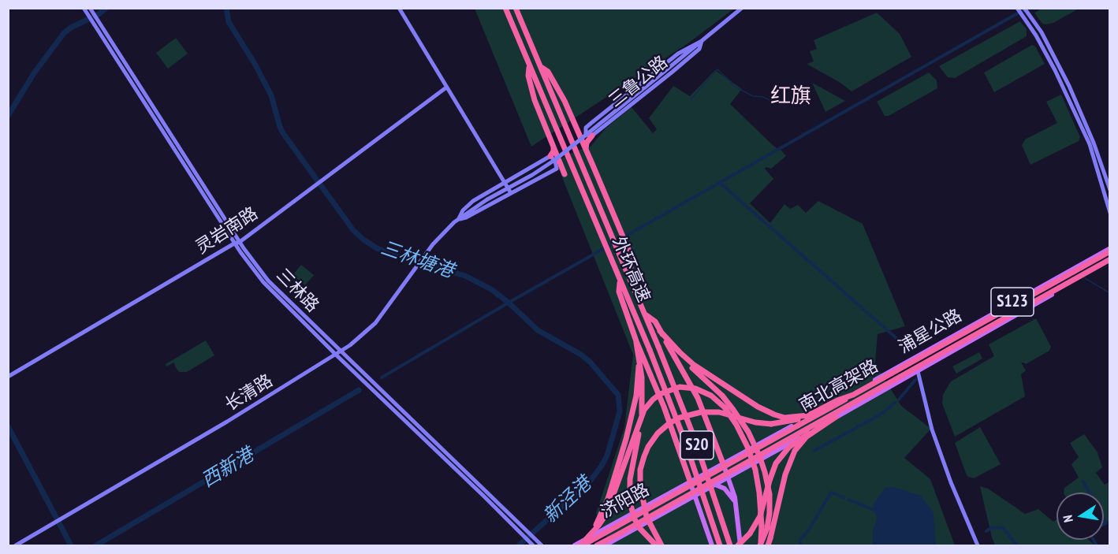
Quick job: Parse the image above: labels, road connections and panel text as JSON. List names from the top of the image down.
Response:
{
  "streets": {
    "highway": ["外环高速", "南北高架路", "S20"],
    "main road": [
      "三鲁公路",
      "灵岩南路",
      "三林路",
      "S123",
      "浦星公路",
      "长清路",
      "济阳路"
    ]
  },
  "crossings": [
    ["三鲁公路", "长清路"],
    ["灵岩南路", "三林路"],
    ["三林路", "长清路"],
    ["浦星公路", "南北高架路"],
    ["浦星公路", "济阳路"]
  ],
  "districts": ["红旗"],
  "water": ["三林塘港", "西新港", "新泾港"],
  "north": "left"
}
